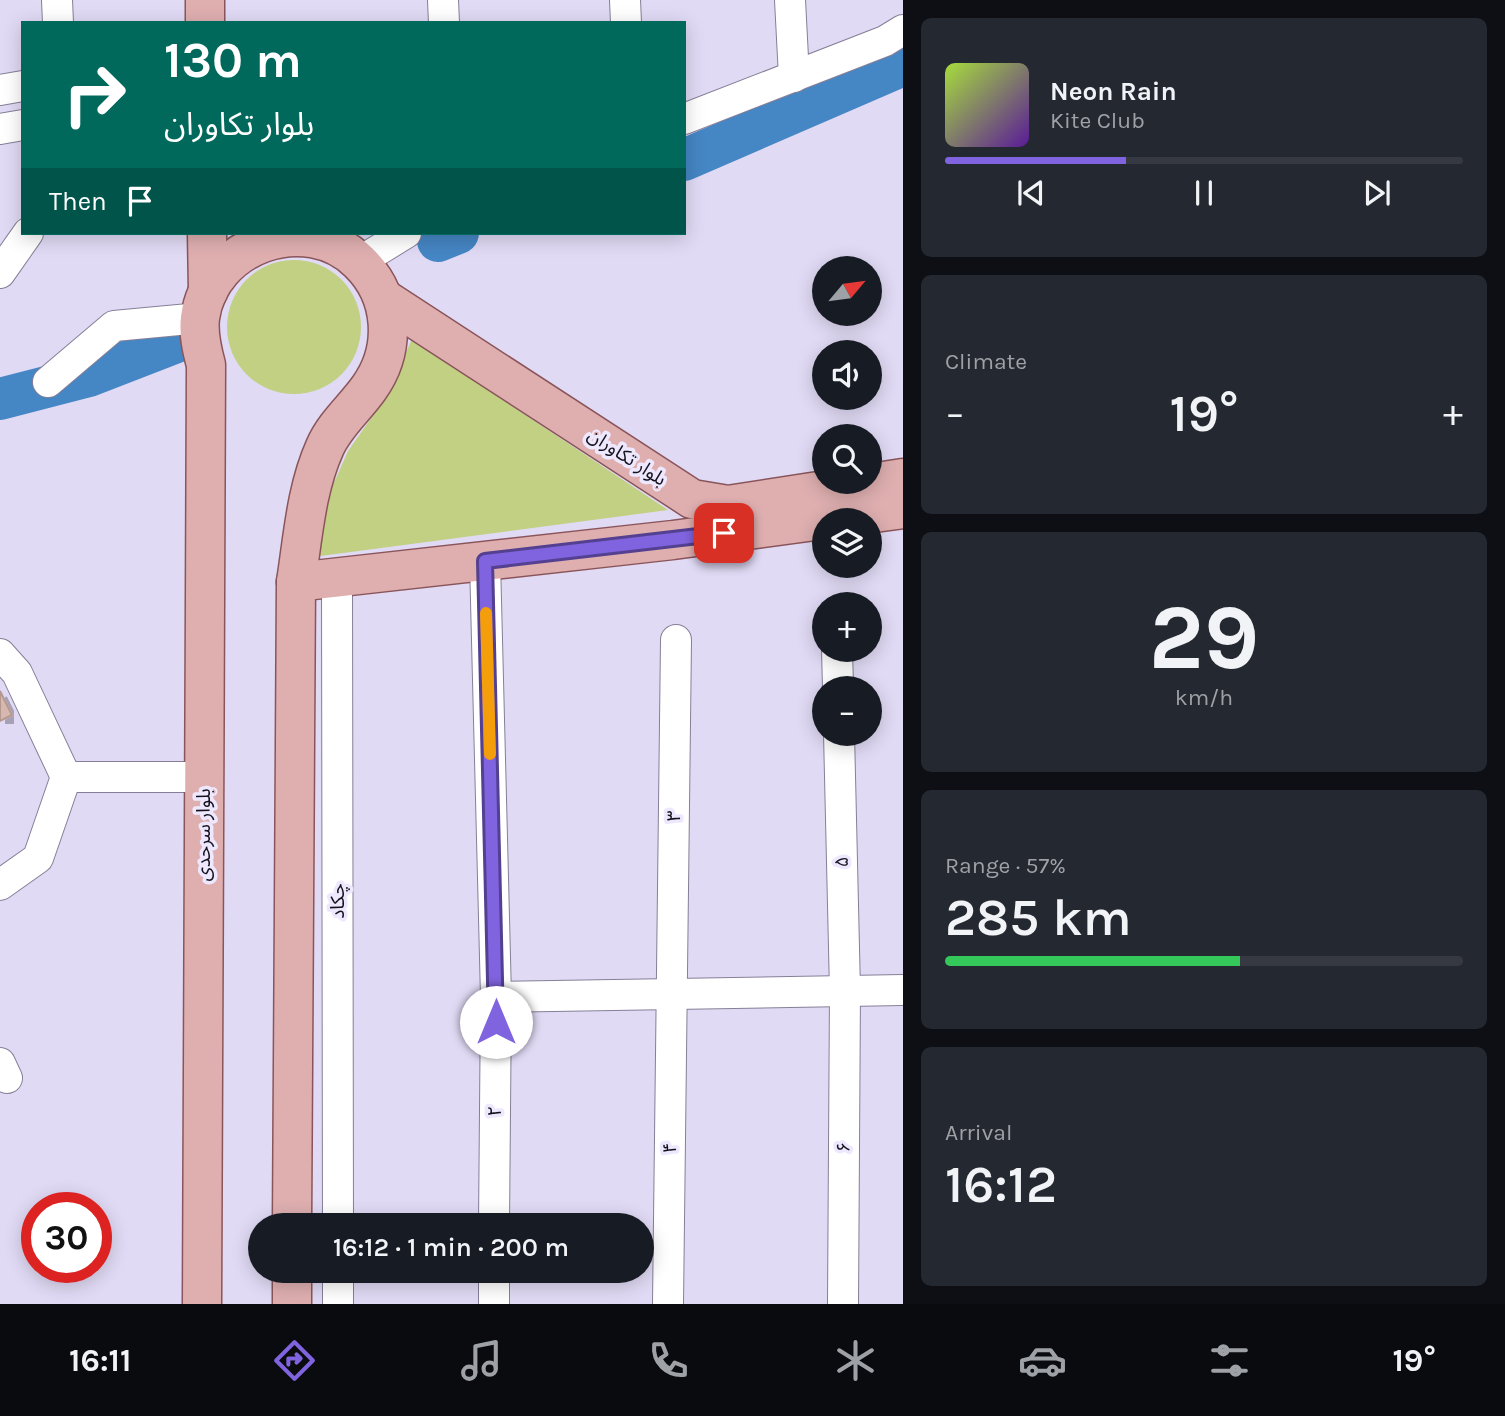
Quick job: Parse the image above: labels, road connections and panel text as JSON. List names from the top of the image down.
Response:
{
  "streets": {
    "main road": ["بلوار تکاوران", "بلوار سرحدی"],
    "street": [
      "۳",
      "۵",
      "چکاد",
      "۲",
      "۶",
      "۴"
    ]
  },
  "crossings": [
    ["۳", "۴"],
    ["۵", "۶"]
  ],
  "north": "top right",
  "page": {
    "turn": ["130 m", "بلوار تکاوران"],
    "song": ["Neon Rain", "Kite Club"],
    "then": "Then",
    "map_buttons": ["+", "−"],
    "tile": [
      "Climate",
      ["29", "km/h"],
      ["Range · 57%", "285 km"],
      ["Arrival", "16:12"]
    ],
    "heat": ["−", "19°", "+"],
    "limit": "30",
    "trip": "16:12 · 1 min · 200 m",
    "tabs": ["16:11", "19°"]
  }
}
